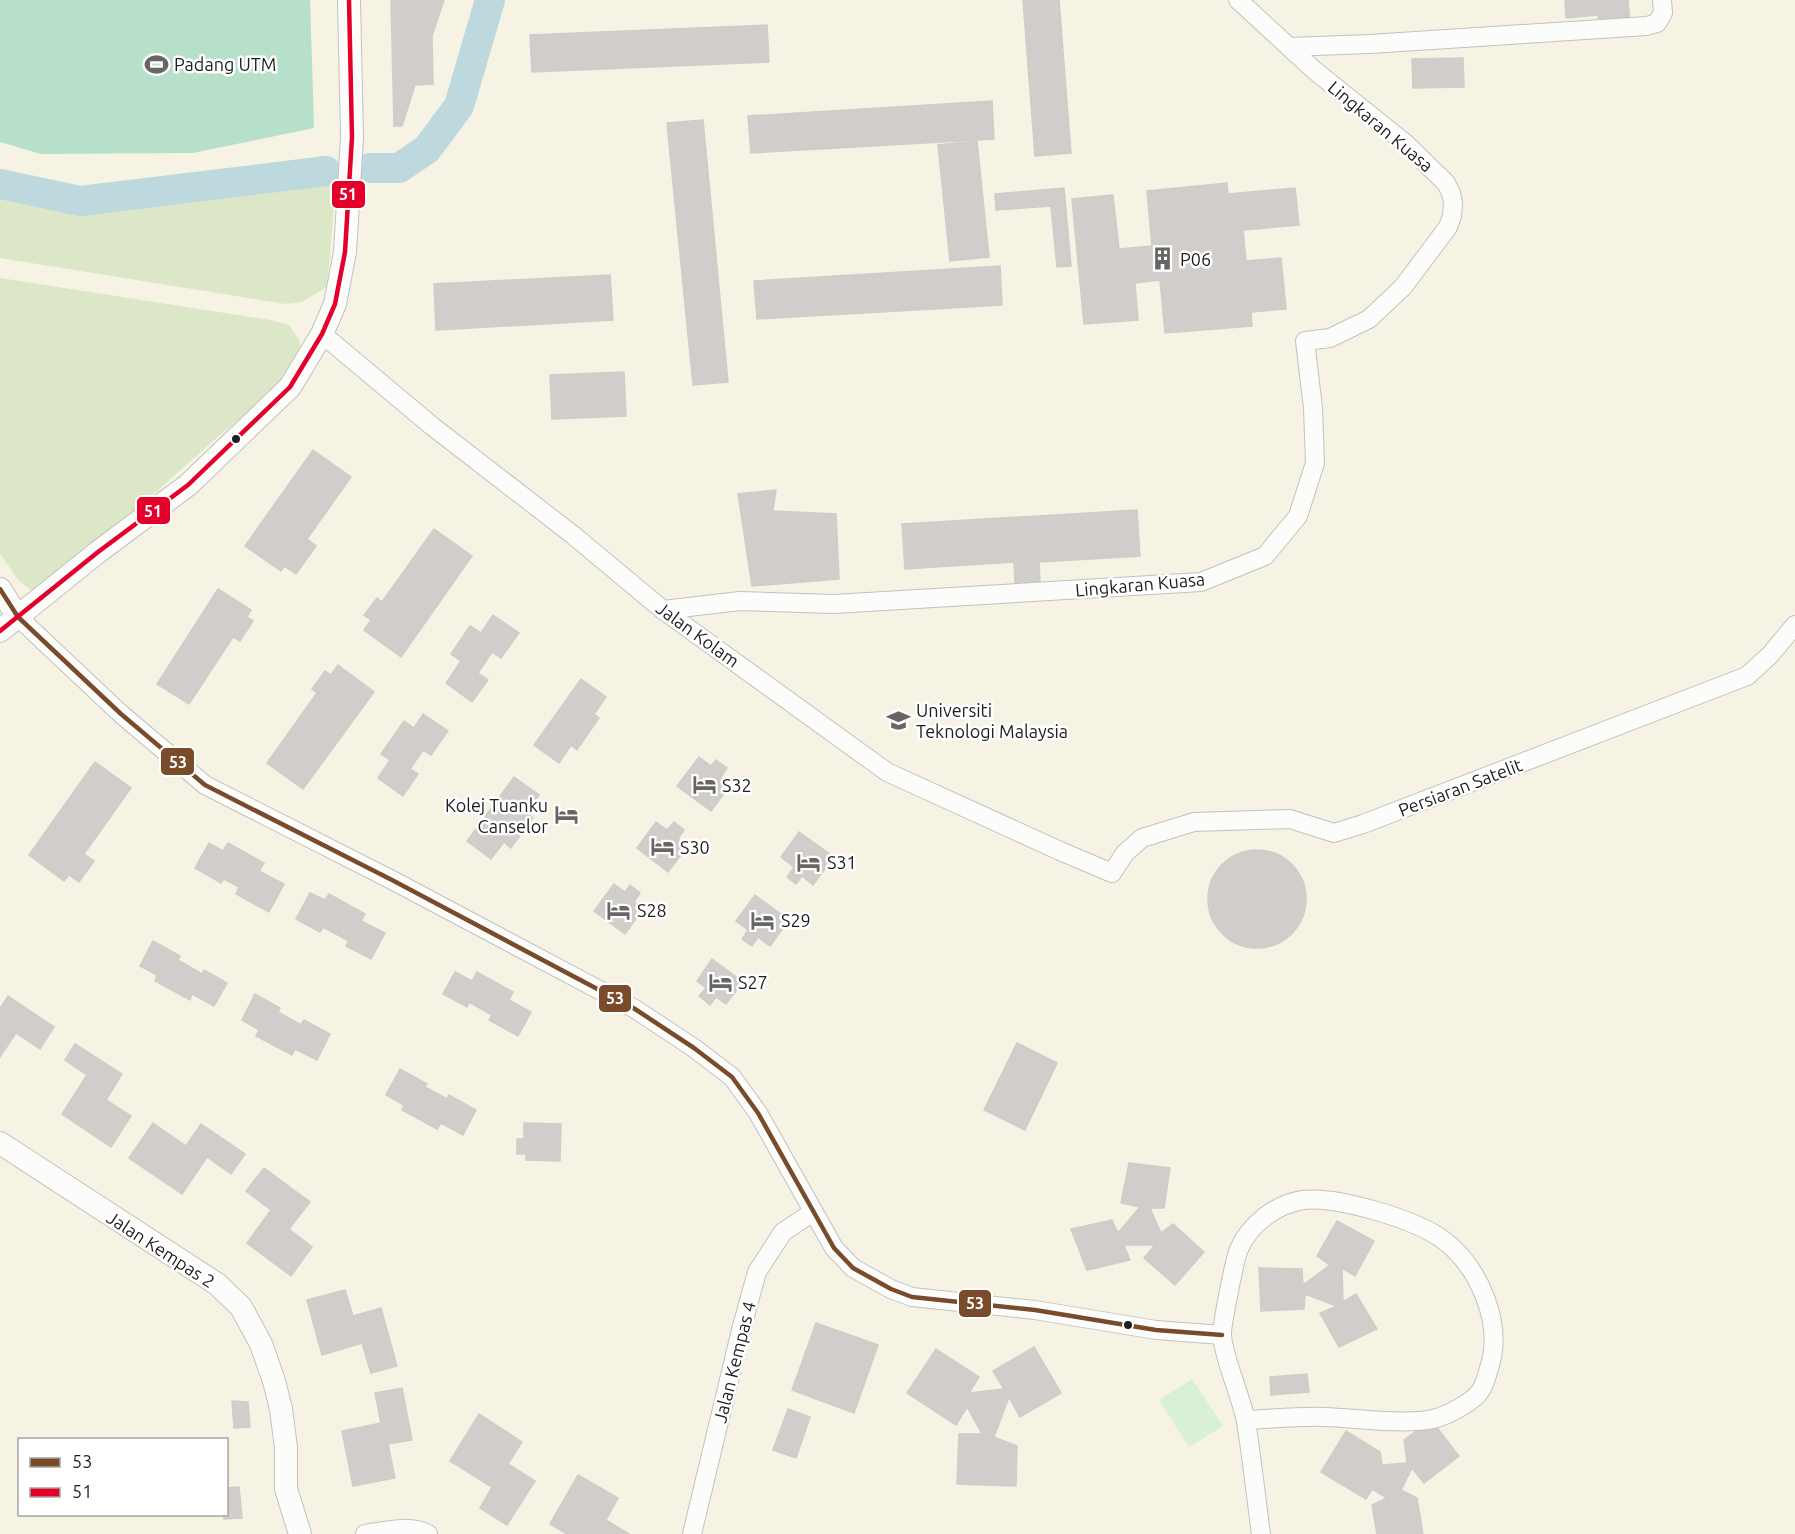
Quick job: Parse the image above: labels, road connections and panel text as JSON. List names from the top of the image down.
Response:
{
  "streets": {
    "street": [
      "Lingkaran Kuasa",
      "Jalan Kolam",
      "Persiaran Satelit",
      "Jalan Kempas 2",
      "Jalan Kempas 4"
    ]
  },
  "crossings": [
    ["Lingkaran Kuasa", "Jalan Kolam"],
    ["Jalan Kolam", "Persiaran Satelit"]
  ],
  "places": {
    "sports": ["Padang UTM"],
    "building": ["P06"],
    "school or university": ["Universiti Teknologi Malaysia"],
    "hotel": [
      "S32",
      "Kolej Tuanku Canselor",
      "S30",
      "S31",
      "S28",
      "S29",
      "S27"
    ]
  },
  "lines": ["transit line 51", "transit line 53"],
  "legend": ["53", "51"]
}
